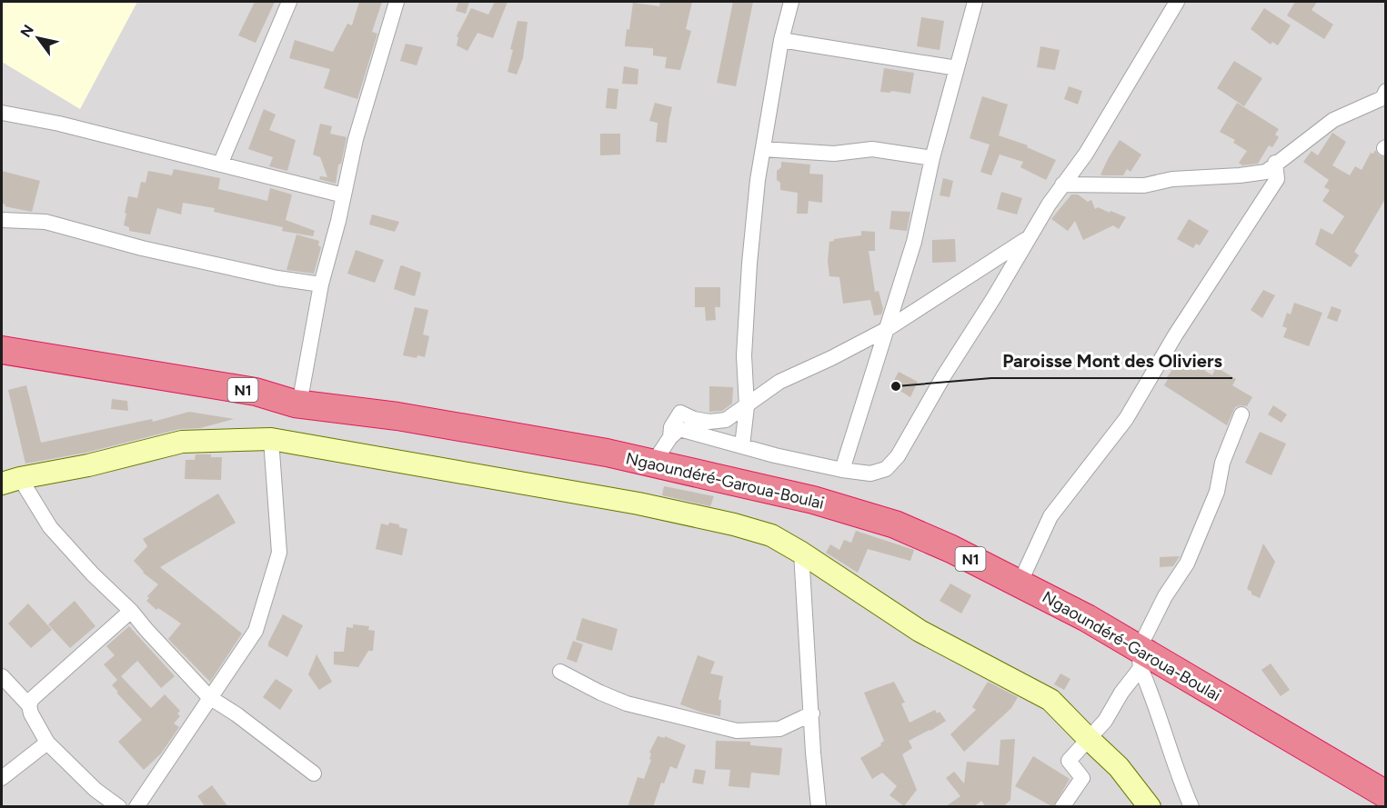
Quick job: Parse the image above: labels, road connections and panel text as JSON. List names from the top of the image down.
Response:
{
  "streets": {
    "highway": ["N1", "Ngaoundéré-Garoua-Boulai"]
  },
  "places": ["Paroisse Mont des Oliviers"],
  "north": "top left"
}
